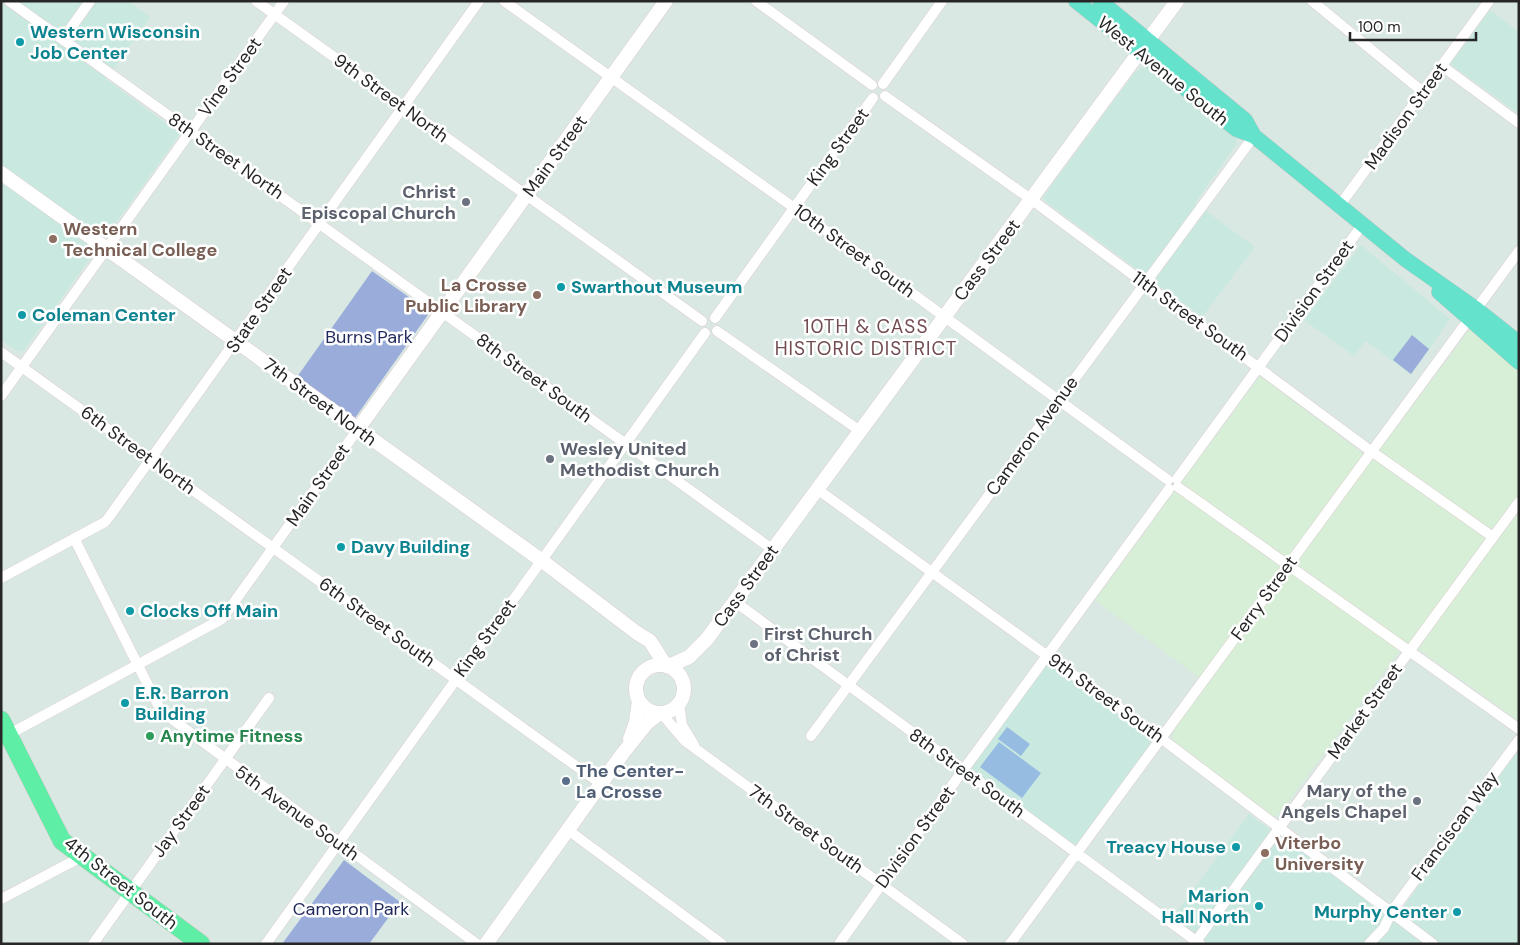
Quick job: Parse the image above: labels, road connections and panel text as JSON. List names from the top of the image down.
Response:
{
  "streets": {
    "highway": ["4th Street South"],
    "main road": ["West Avenue South"],
    "street": [
      "Vine Street",
      "9th Street North",
      "Madison Street",
      "King Street",
      "8th Street North",
      "Main Street",
      "10th Street South",
      "Cass Street",
      "Division Street",
      "State Street",
      "11th Street South",
      "8th Street South",
      "7th Street North",
      "Cameron Avenue",
      "6th Street North",
      "Ferry Street",
      "6th Street South",
      "9th Street South",
      "Market Street",
      "5th Avenue South",
      "Jay Street",
      "Franciscan Way",
      "7th Street South"
    ]
  },
  "crossings": [
    ["West Avenue South", "Madison Street"],
    ["West Avenue South", "Cass Street"],
    ["West Avenue South", "Division Street"],
    ["West Avenue South", "Cameron Avenue"],
    ["West Avenue South", "Ferry Street"],
    ["Vine Street", "9th Street North"],
    ["Vine Street", "8th Street North"],
    ["Vine Street", "7th Street North"],
    ["Vine Street", "6th Street North"],
    ["9th Street North", "Main Street"],
    ["9th Street North", "State Street"],
    ["King Street", "10th Street South"],
    ["King Street", "11th Street South"],
    ["King Street", "8th Street South"],
    ["King Street", "7th Street North"],
    ["King Street", "6th Street South"],
    ["King Street", "5th Avenue South"],
    ["8th Street North", "Main Street"],
    ["8th Street North", "State Street"],
    ["8th Street North", "8th Street South"],
    ["Main Street", "10th Street South"],
    ["Main Street", "8th Street South"],
    ["Main Street", "7th Street North"],
    ["Main Street", "6th Street North"],
    ["Main Street", "6th Street South"],
    ["Main Street", "5th Avenue South"],
    ["Main Street", "4th Street South"],
    ["10th Street South", "Cass Street"],
    ["10th Street South", "Division Street"],
    ["10th Street South", "Cameron Avenue"],
    ["10th Street South", "Ferry Street"],
    ["10th Street South", "Market Street"],
    ["Cass Street", "11th Street South"],
    ["Cass Street", "8th Street South"],
    ["Cass Street", "7th Street North"],
    ["Cass Street", "9th Street South"],
    ["Cass Street", "7th Street South"],
    ["Division Street", "11th Street South"],
    ["Division Street", "8th Street South"],
    ["Division Street", "9th Street South"],
    ["Division Street", "7th Street South"],
    ["State Street", "7th Street North"],
    ["State Street", "6th Street North"],
    ["State Street", "5th Avenue South"],
    ["11th Street South", "Cameron Avenue"],
    ["11th Street South", "Ferry Street"],
    ["11th Street South", "Market Street"],
    ["8th Street South", "Cameron Avenue"],
    ["8th Street South", "Ferry Street"],
    ["8th Street South", "Market Street"],
    ["7th Street North", "7th Street South"],
    ["Cameron Avenue", "9th Street South"],
    ["6th Street North", "6th Street South"],
    ["Ferry Street", "9th Street South"],
    ["9th Street South", "Market Street"],
    ["9th Street South", "Franciscan Way"],
    ["5th Avenue South", "Jay Street"],
    ["Jay Street", "4th Street South"]
  ],
  "districts": ["10TH & CASS HISTORIC DISTRICT"],
  "parks": ["Burns Park", "Cameron Park"],
  "places": [
    "Western Wisconsin Job Center",
    "Christ Episcopal Church",
    "Western Technical College",
    "Swarthout Museum",
    "La Crosse Public Library",
    "Coleman Center",
    "Wesley United Methodist Church",
    "Davy Building",
    "Clocks Off Main",
    "First Church of Christ",
    "E.R. Barron Building",
    "Anytime Fitness",
    "The Center- La Crosse",
    "Mary of the Angels Chapel",
    "Treacy House",
    "Viterbo University",
    "Marion Hall North",
    "Murphy Center"
  ],
  "scale_bar": "100 m"
}
